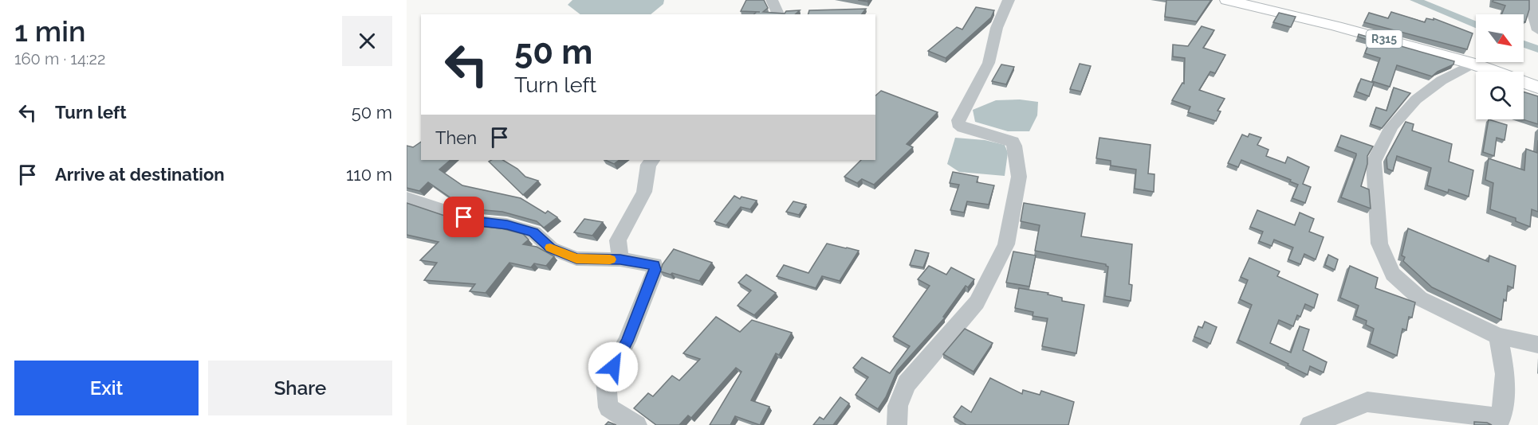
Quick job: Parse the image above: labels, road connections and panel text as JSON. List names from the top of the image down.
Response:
{
  "streets": {
    "main road": ["R315"]
  },
  "north": "bottom right",
  "page": {
    "heading": ["1 min", "160 m · 14:22"],
    "turn": ["50 m", "Turn left"],
    "list": [
      {
        "name": "Turn left",
        "value": "50 m"
      },
      {
        "name": "Arrive at destination",
        "value": "110 m"
      }
    ],
    "then": "Then",
    "buttons": ["Exit", "Share"]
  }
}
